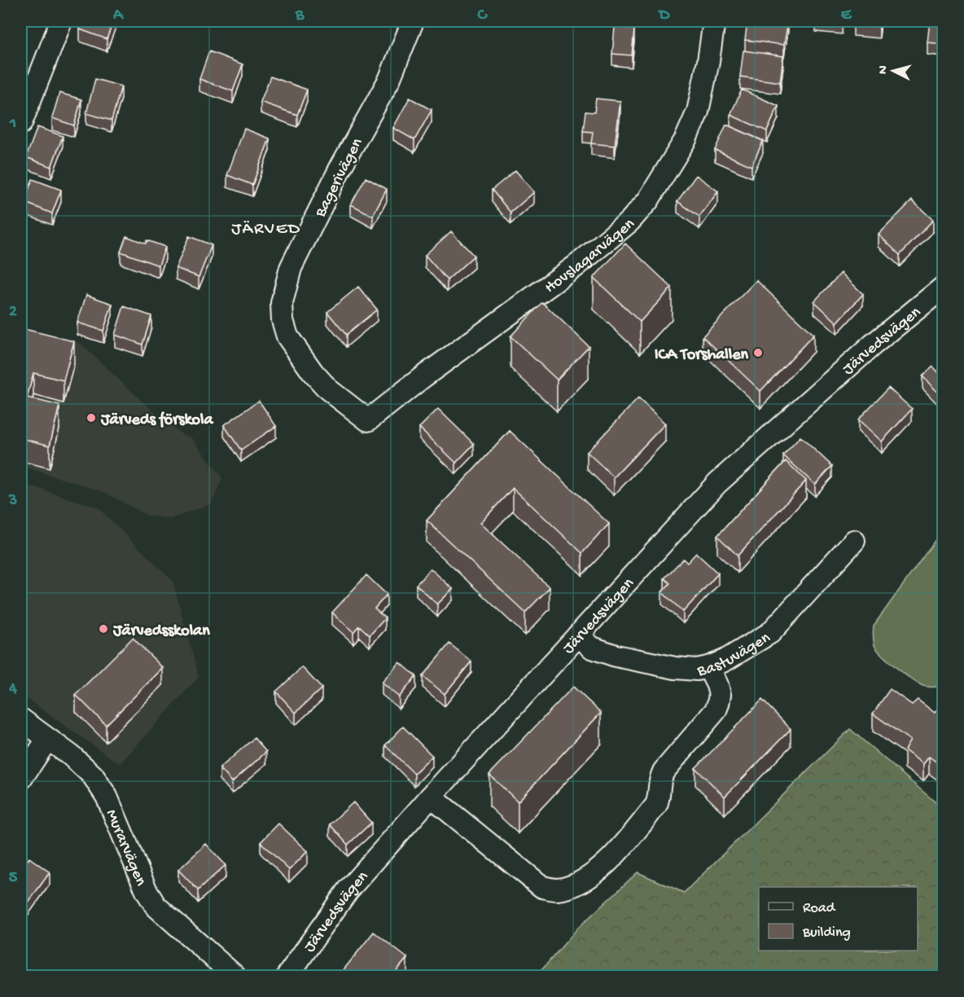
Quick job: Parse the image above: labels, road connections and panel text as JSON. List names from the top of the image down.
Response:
{
  "streets": {
    "street": [
      "Bagerivägen",
      "Hovslagarvägen",
      "Järvedsvägen",
      "Bastuvägen",
      "Murarvägen"
    ]
  },
  "crossings": [
    ["Bagerivägen", "Hovslagarvägen"],
    ["Järvedsvägen", "Bastuvägen"]
  ],
  "districts": ["JÄRVED"],
  "places": ["ICA Torshallen", "Järveds förskola", "Järvedsskolan"],
  "legend": ["Road", "Building"],
  "north": "left",
  "grid": {
    "columns": [
      "A",
      "B",
      "C",
      "D",
      "E"
    ],
    "rows": [
      "1",
      "2",
      "3",
      "4",
      "5"
    ]
  }
}
